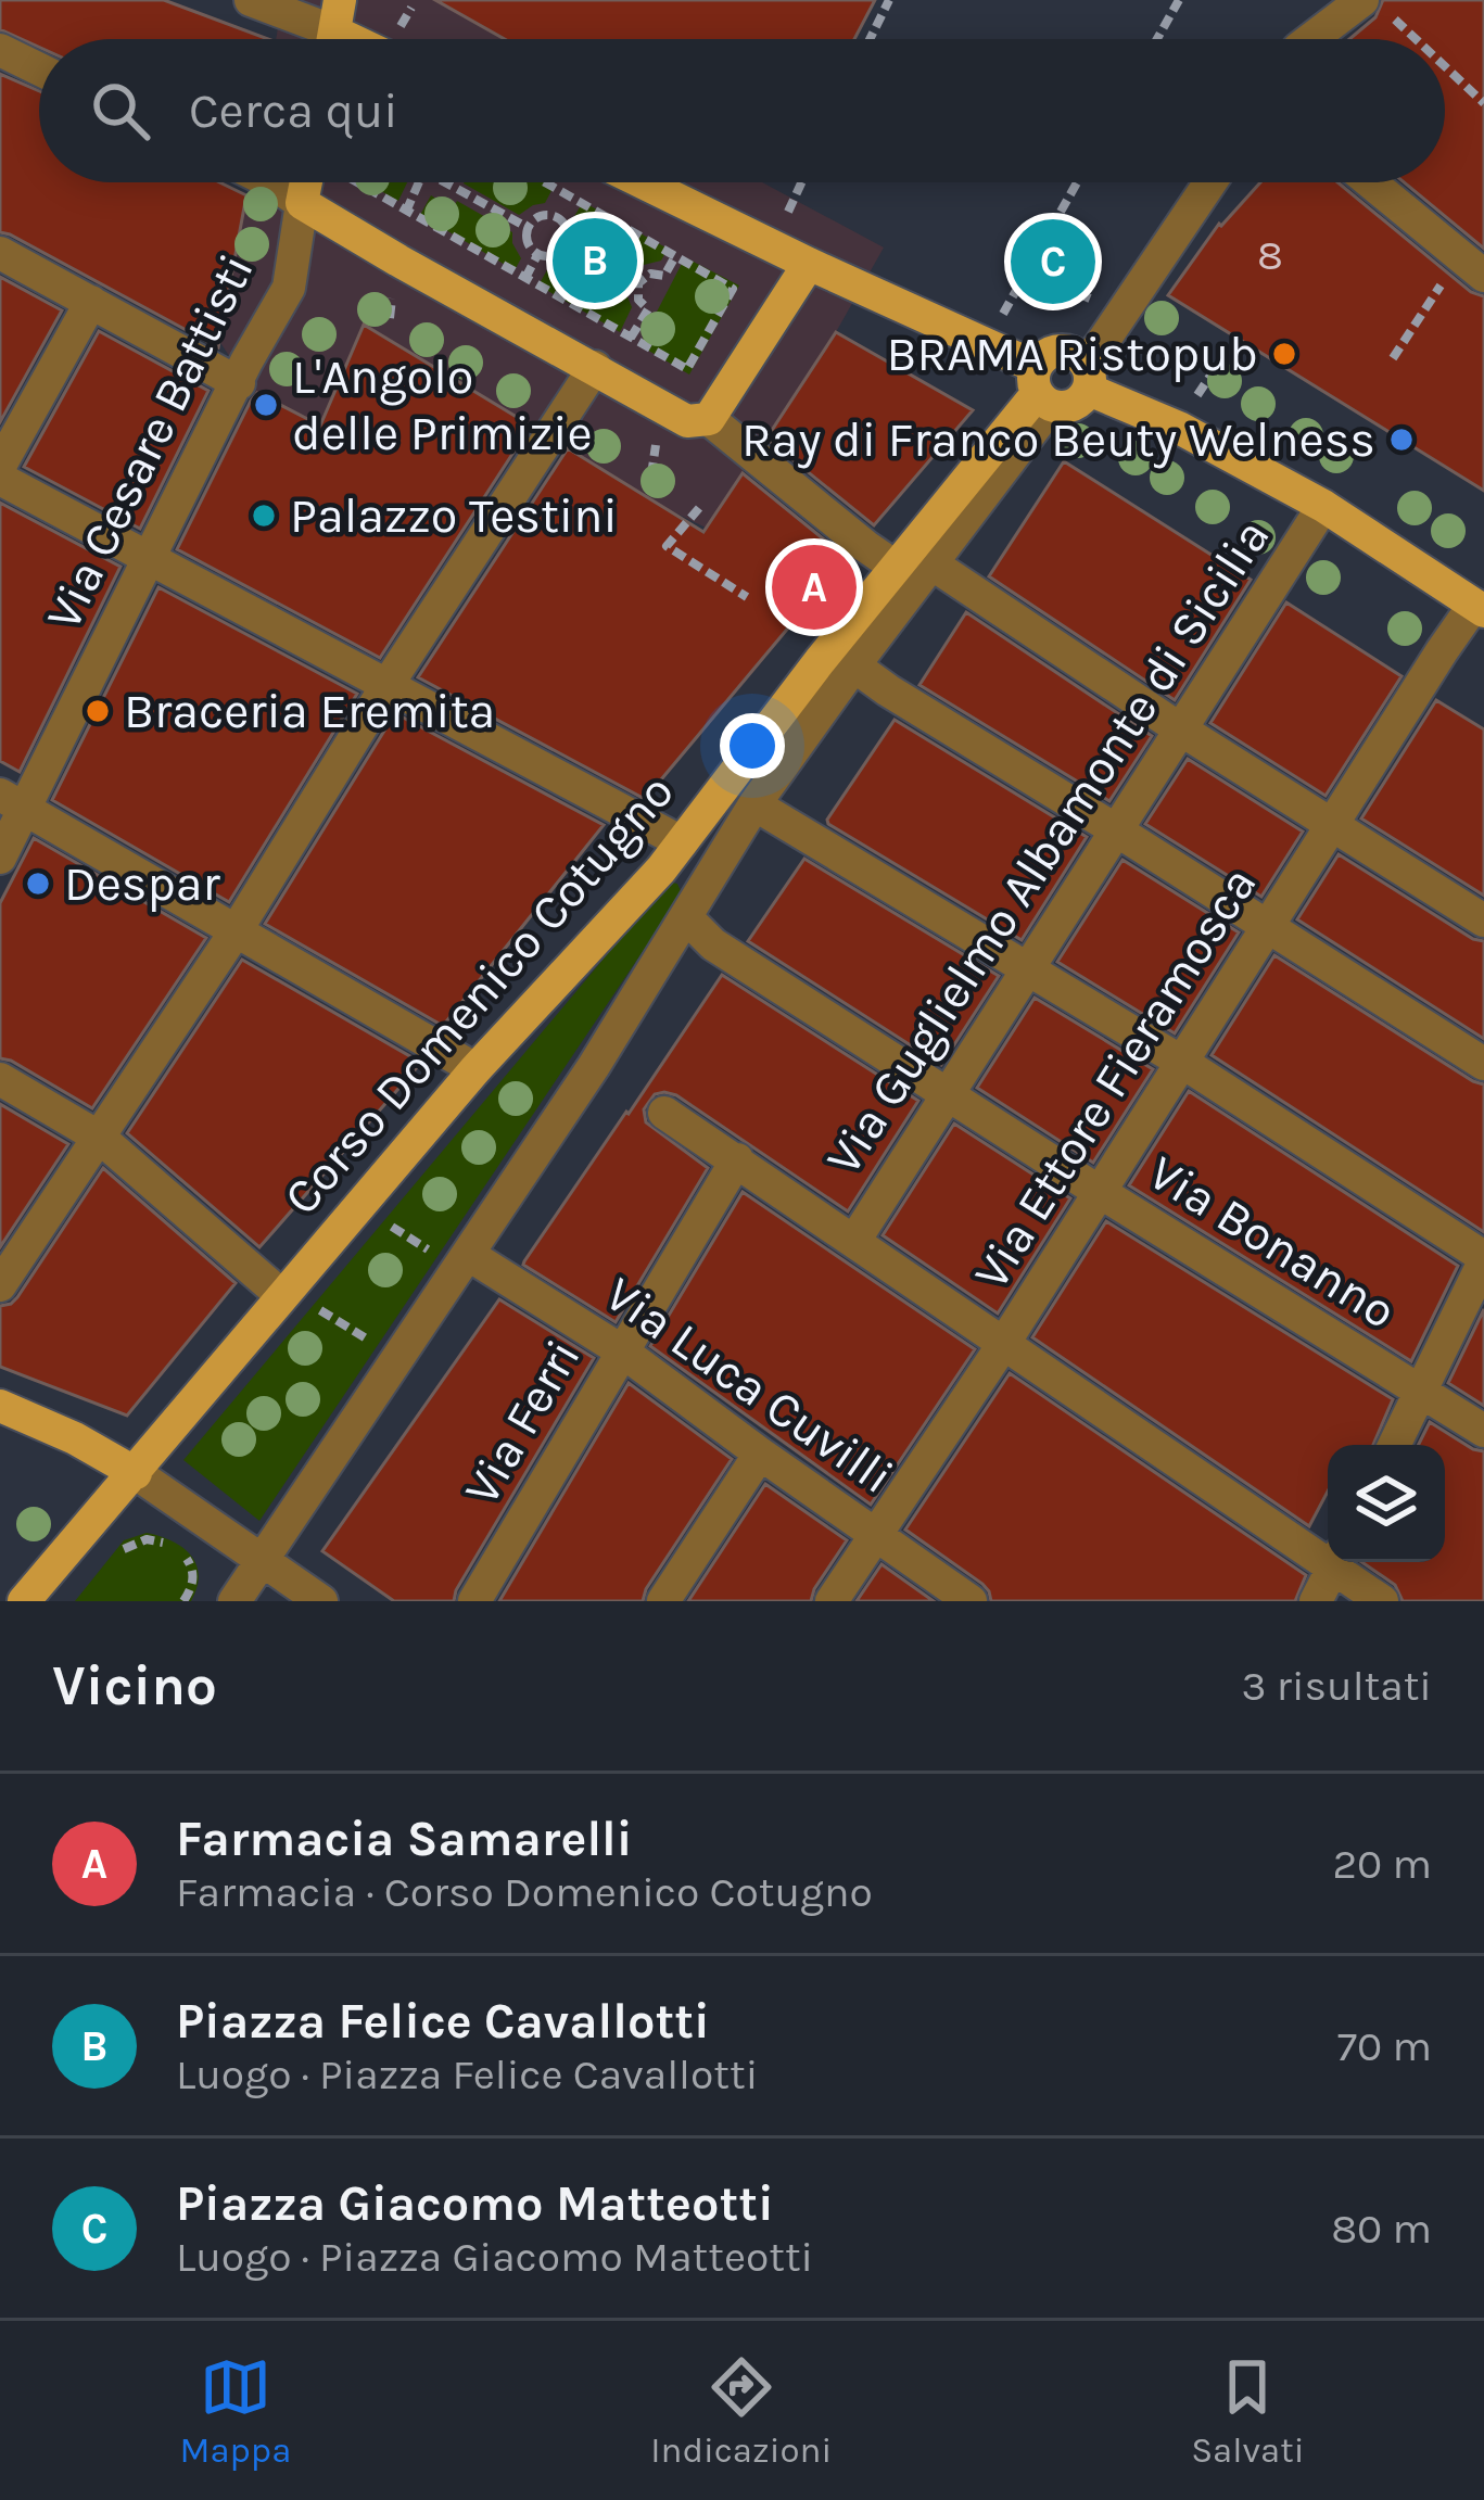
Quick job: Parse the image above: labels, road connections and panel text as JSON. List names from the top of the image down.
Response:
{
  "streets": {
    "main road": ["Corso Domenico Cotugno"],
    "street": [
      "Via Cesare Battisti",
      "Via Guglielmo Albamonte di Sicilia",
      "Via Ettore Fieramosca",
      "Via Bonanno",
      "Via Luca Cuvilli",
      "Via Ferri"
    ]
  },
  "crossings": [
    ["Via Guglielmo Albamonte di Sicilia", "Via Bonanno"],
    ["Corso Domenico Cotugno", "Via Bonanno"],
    ["Corso Domenico Cotugno", "Via Luca Cuvilli"],
    ["Via Ettore Fieramosca", "Via Bonanno"],
    ["Via Ettore Fieramosca", "Via Luca Cuvilli"],
    ["Via Luca Cuvilli", "Via Ferri"]
  ],
  "places": [
    "BRAMA Ristopub",
    "L'Angolo delle Primizie",
    "Ray di Franco Beuty Welness",
    "Palazzo Testini",
    "Braceria Eremita",
    "Despar"
  ],
  "house_numbers": ["8"],
  "page": {
    "search": "Cerca qui",
    "pins": ["B", "C", "A"],
    "heading": ["Vicino", "3 risultati"],
    "list": [
      {
        "mark": "A",
        "name": "Farmacia Samarelli",
        "note": "Farmacia · Corso Domenico Cotugno",
        "value": "20 m"
      },
      {
        "mark": "B",
        "name": "Piazza Felice Cavallotti",
        "note": "Luogo · Piazza Felice Cavallotti",
        "value": "70 m"
      },
      {
        "mark": "C",
        "name": "Piazza Giacomo Matteotti",
        "note": "Luogo · Piazza Giacomo Matteotti",
        "value": "80 m"
      }
    ],
    "nav": ["Mappa", "Indicazioni", "Salvati"]
  }
}
